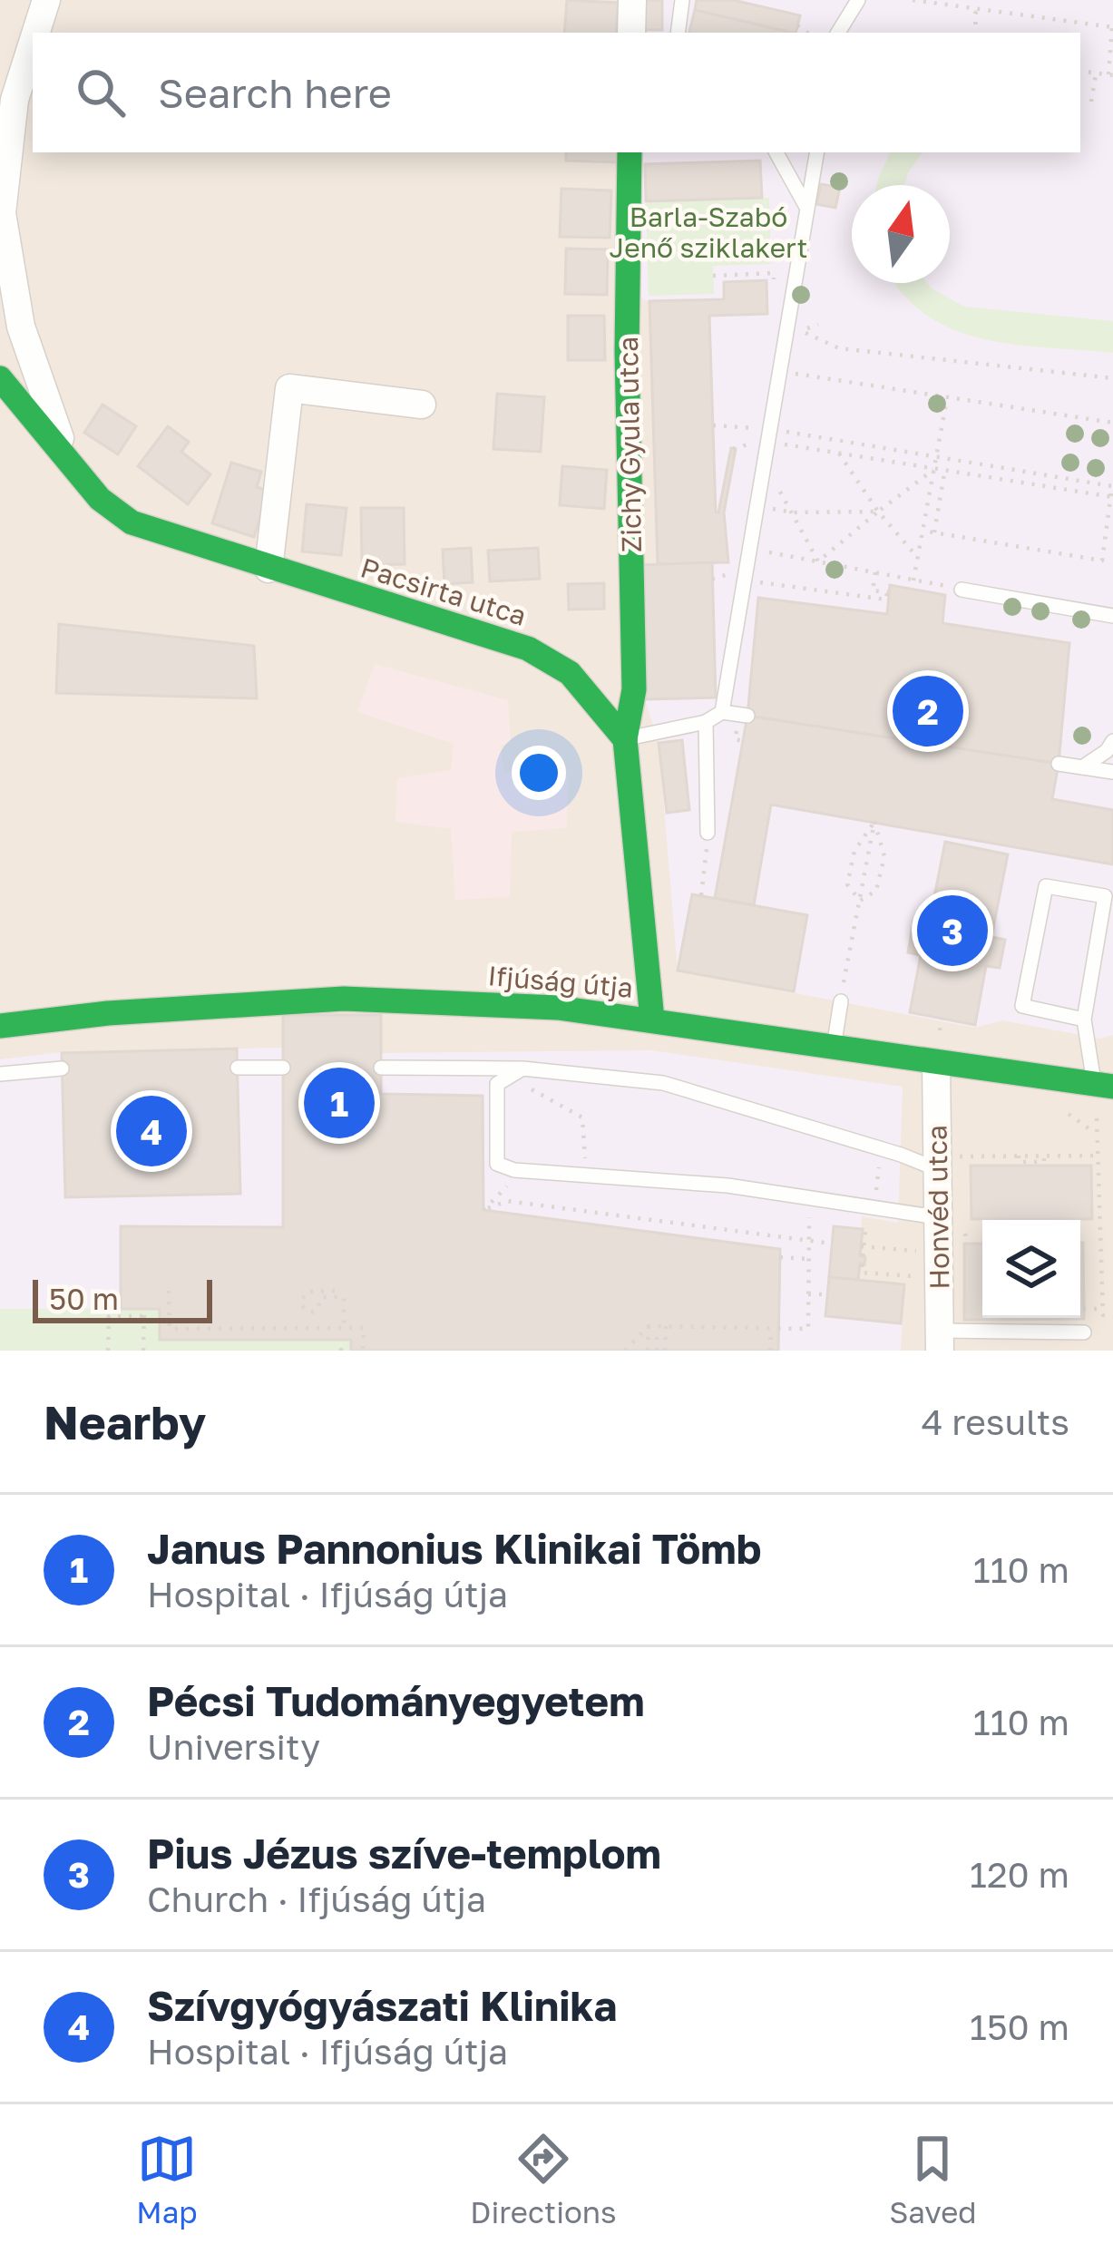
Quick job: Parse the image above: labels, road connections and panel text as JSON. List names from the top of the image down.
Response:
{
  "streets": {
    "street": [
      "Zichy Gyula utca",
      "Pacsirta utca",
      "Ifjúság útja",
      "Honvéd utca"
    ]
  },
  "crossings": [
    ["Zichy Gyula utca", "Pacsirta utca"],
    ["Ifjúság útja", "Honvéd utca"]
  ],
  "parks": ["Barla-Szabó Jenő sziklakert"],
  "scale_bar": "50 m",
  "north": "top",
  "page": {
    "search": "Search here",
    "pins": [
      "2",
      "3",
      "1",
      "4"
    ],
    "scale": "50 m",
    "heading": ["Nearby", "4 results"],
    "list": [
      {
        "mark": "1",
        "name": "Janus Pannonius Klinikai Tömb",
        "note": "Hospital · Ifjúság útja",
        "value": "110 m"
      },
      {
        "mark": "2",
        "name": "Pécsi Tudományegyetem",
        "note": "University",
        "value": "110 m"
      },
      {
        "mark": "3",
        "name": "Pius Jézus szíve-templom",
        "note": "Church · Ifjúság útja",
        "value": "120 m"
      },
      {
        "mark": "4",
        "name": "Szívgyógyászati Klinika",
        "note": "Hospital · Ifjúság útja",
        "value": "150 m"
      }
    ],
    "nav": ["Map", "Directions", "Saved"]
  }
}
